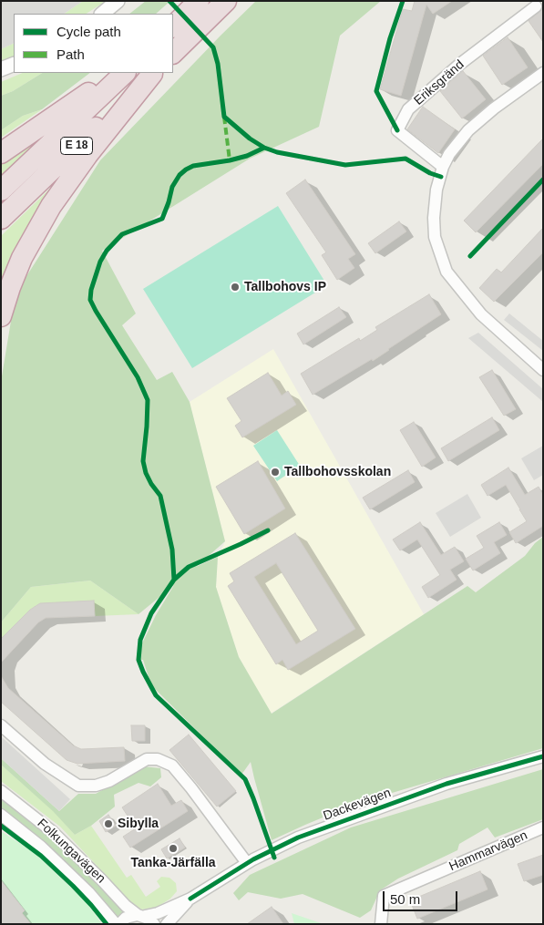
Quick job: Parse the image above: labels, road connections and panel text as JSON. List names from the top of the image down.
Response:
{
  "streets": {
    "highway": ["E 18"],
    "street": [
      "Eriksgränd",
      "Dackevägen",
      "Folkungavägen",
      "Hammarvägen"
    ]
  },
  "crossings": [
    ["Dackevägen", "Folkungavägen"]
  ],
  "places": [
    "Tallbohovs IP",
    "Tallbohovsskolan",
    "Sibylla",
    "Tanka-Järfälla"
  ],
  "legend": ["Cycle path", "Path"],
  "scale_bar": "50 m"
}
